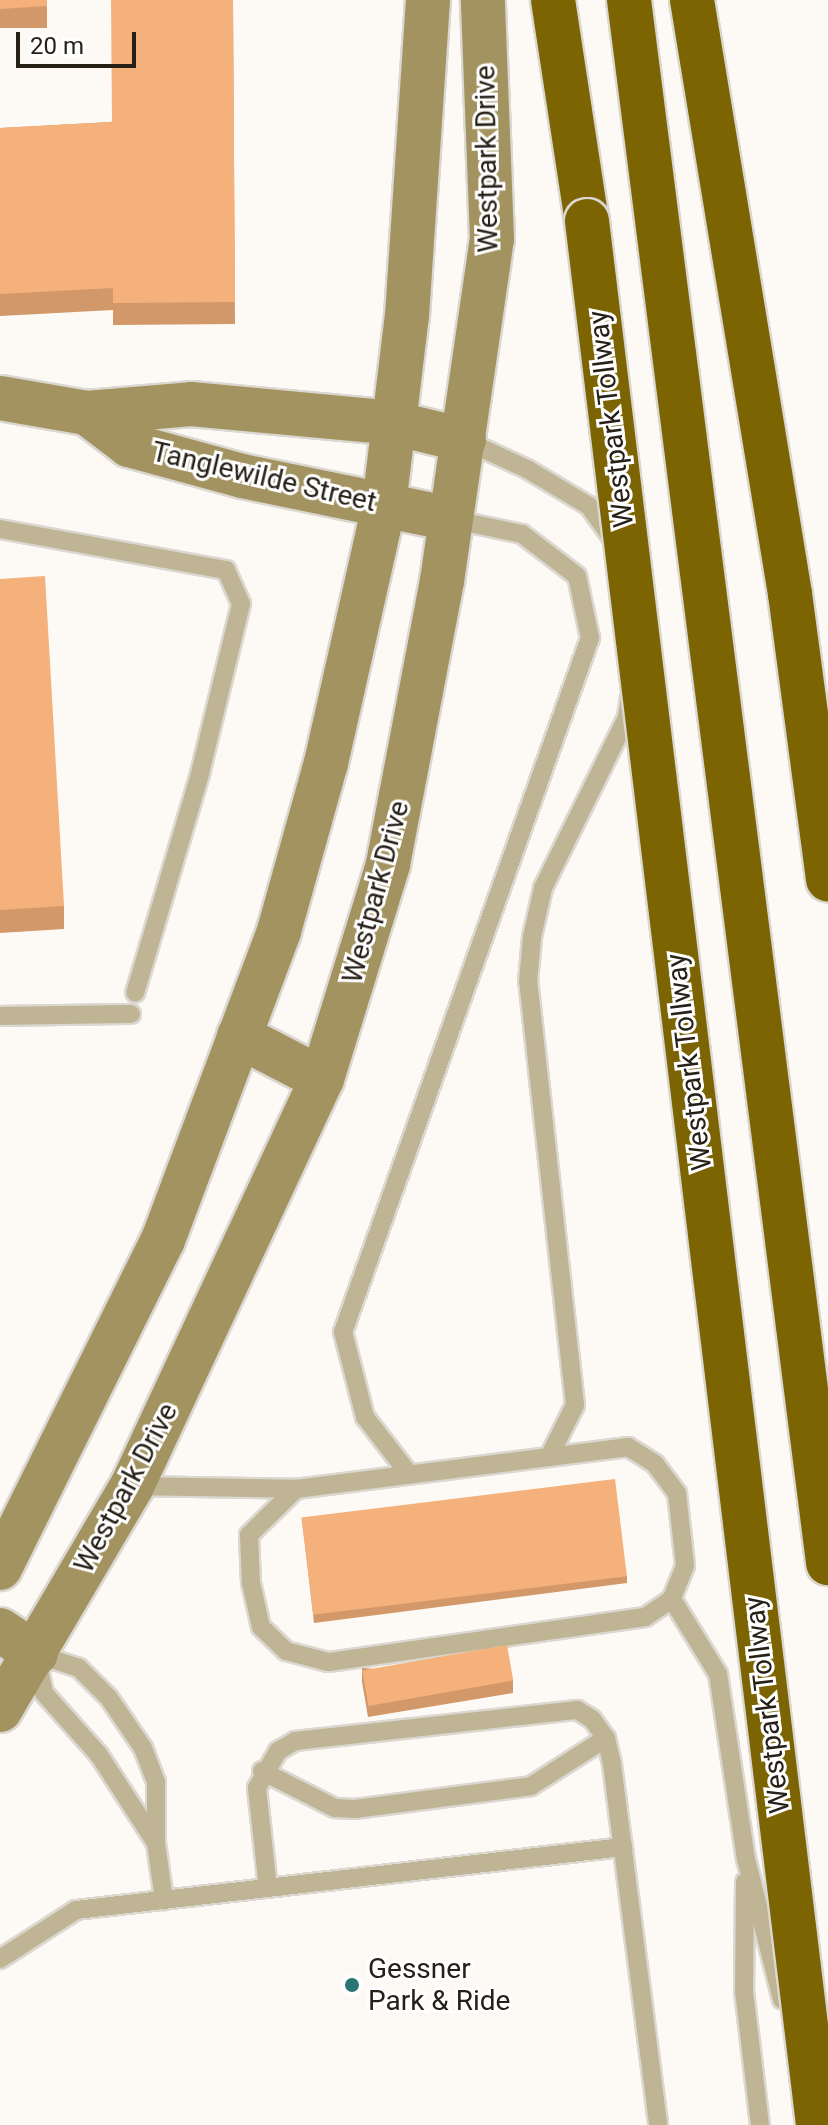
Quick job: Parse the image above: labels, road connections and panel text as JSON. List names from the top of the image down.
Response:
{
  "streets": {
    "highway": ["Westpark Tollway"],
    "main road": ["Westpark Drive", "Tanglewilde Street"]
  },
  "crossings": [
    ["Westpark Drive", "Tanglewilde Street"]
  ],
  "places": ["Gessner Park & Ride"],
  "scale_bar": "20 m"
}
